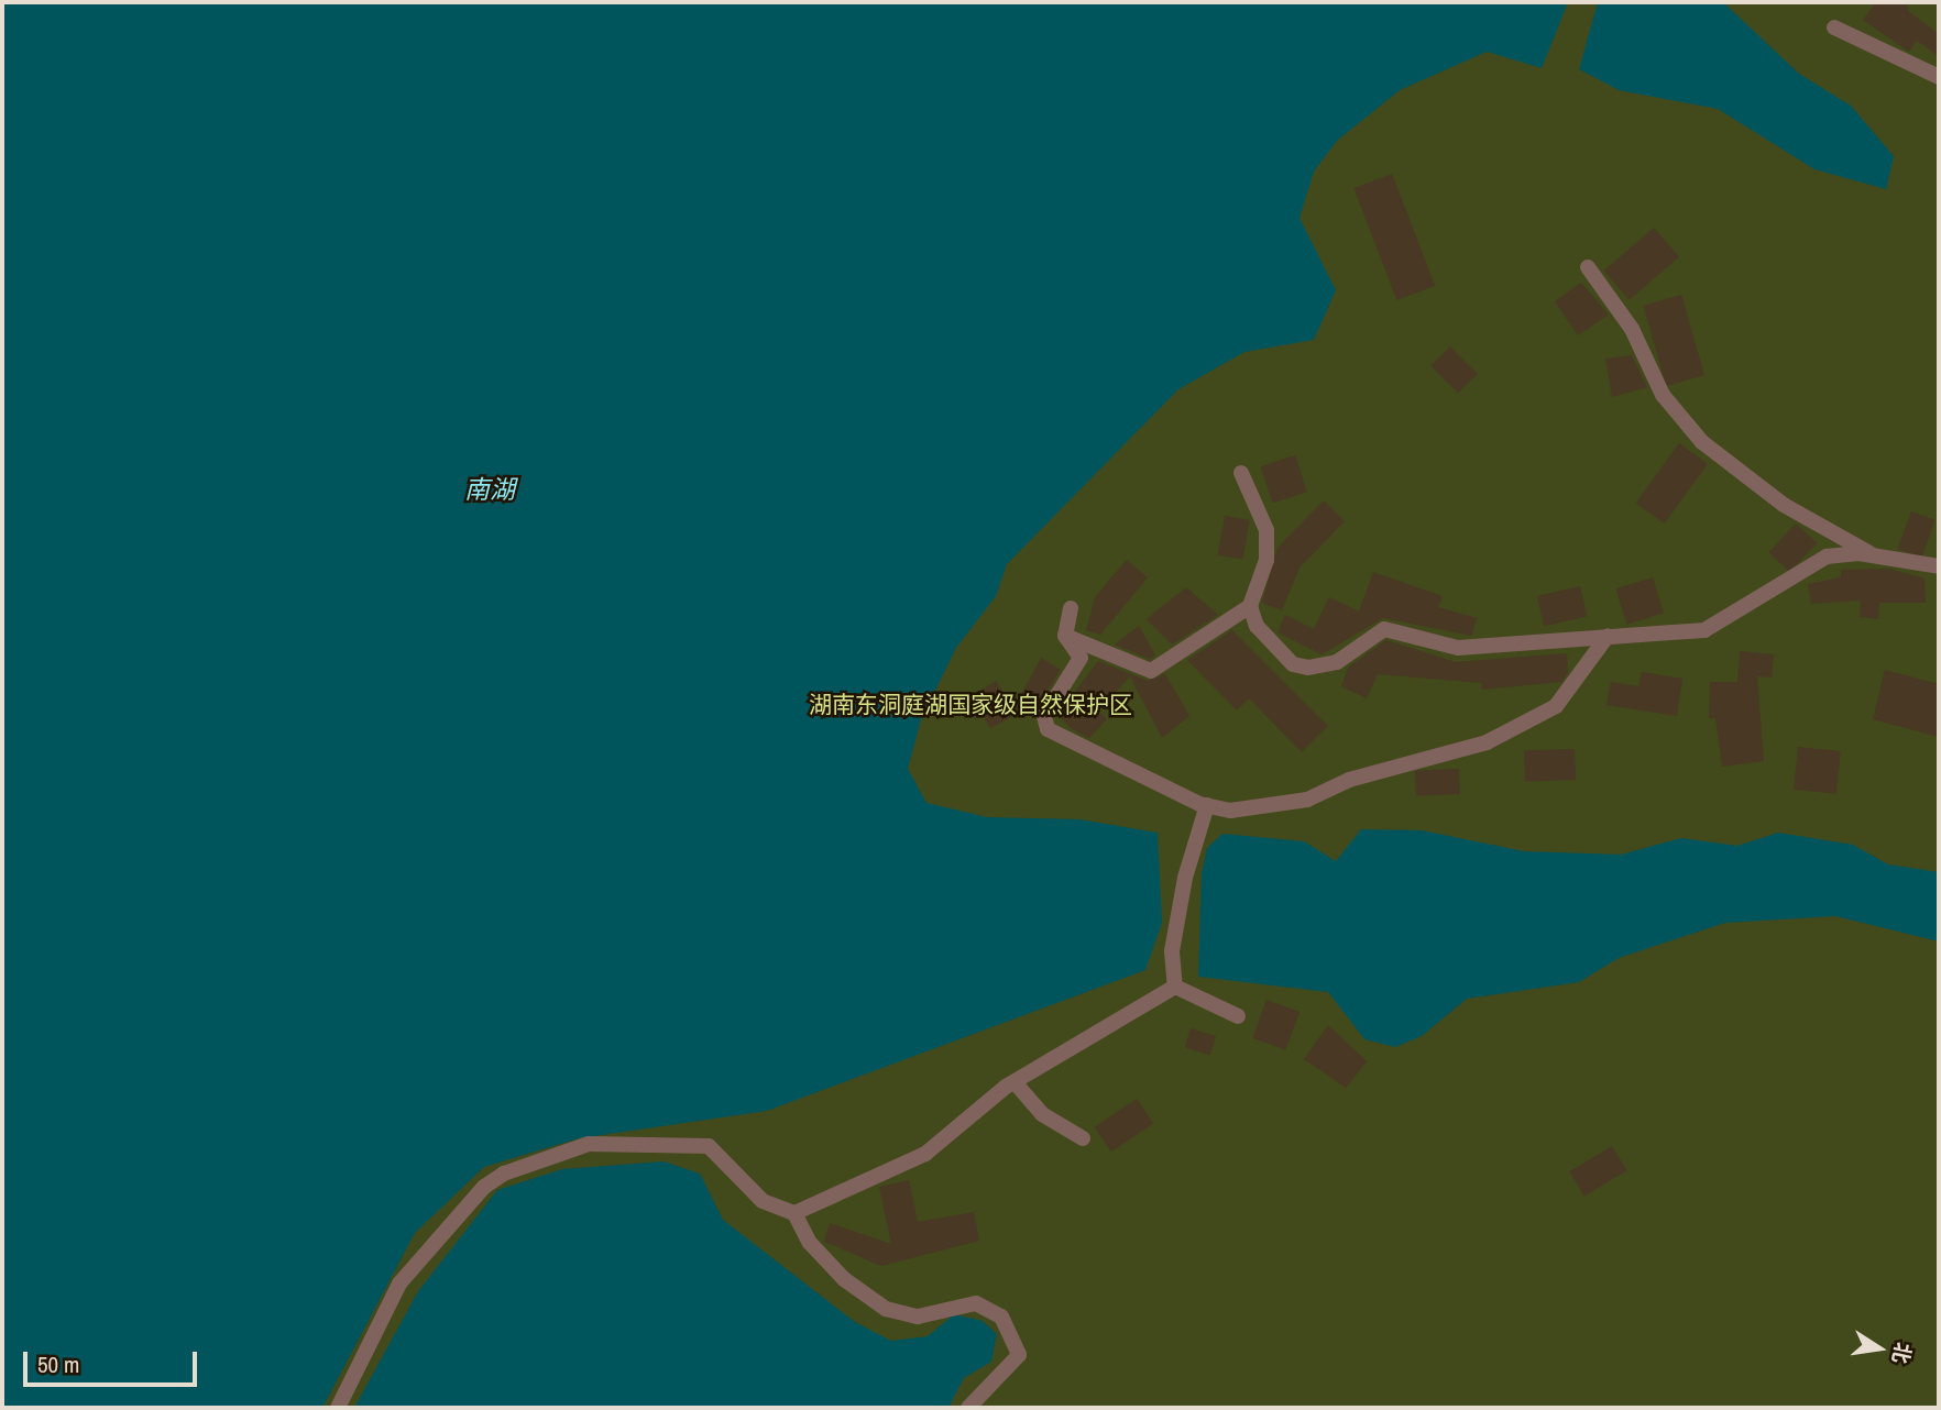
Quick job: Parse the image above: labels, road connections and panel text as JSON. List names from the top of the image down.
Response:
{
  "water": ["南湖"],
  "parks": ["湖南东洞庭湖国家级自然保护区"],
  "scale_bar": "50 m",
  "north": "right"
}
